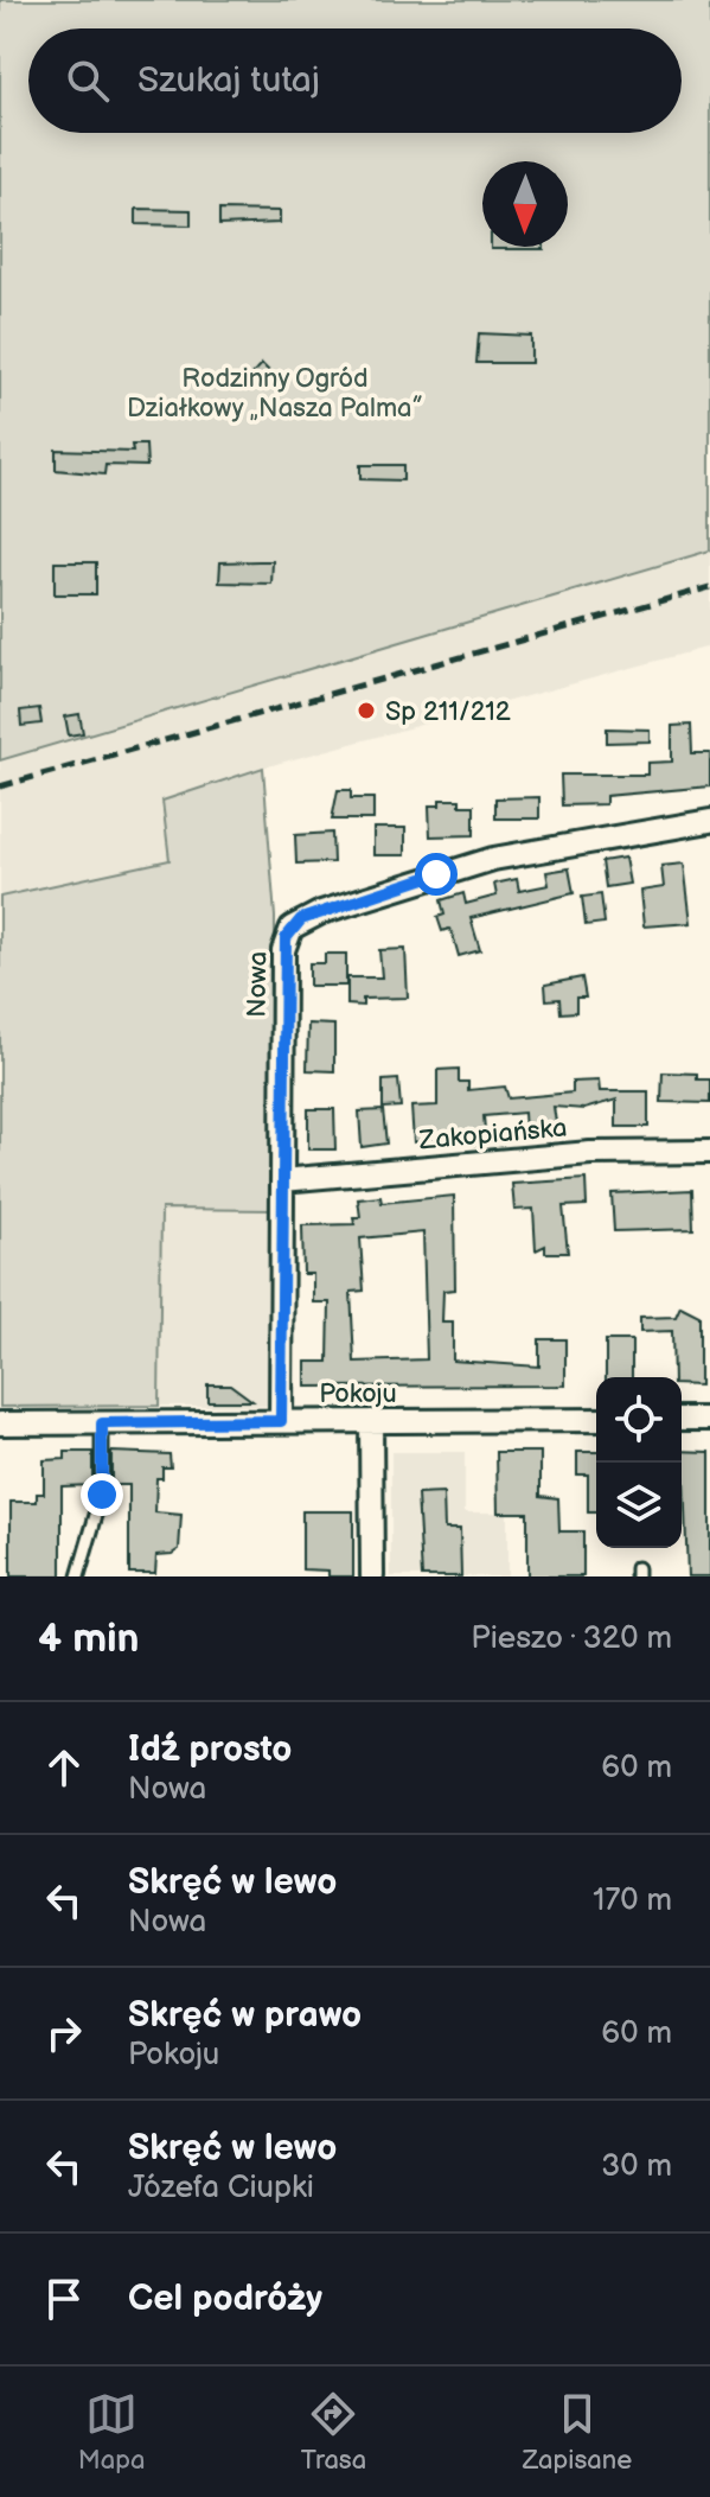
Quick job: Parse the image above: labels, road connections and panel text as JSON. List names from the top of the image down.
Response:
{
  "streets": {
    "street": ["Nowa", "Zakopiańska", "Pokoju"]
  },
  "crossings": [
    ["Nowa", "Zakopiańska"],
    ["Nowa", "Pokoju"]
  ],
  "parks": ["Rodzinny Ogród Działkowy „Nasza Palma”"],
  "places": ["Sp 211/212"],
  "north": "bottom",
  "page": {
    "search": "Szukaj tutaj",
    "heading": ["4 min", "Pieszo · 320 m"],
    "list": [
      ["Idź prosto", "Nowa", "60 m"],
      ["Skręć w lewo", "Nowa", "170 m"],
      ["Skręć w prawo", "Pokoju", "60 m"],
      ["Skręć w lewo", "Józefa Ciupki", "30 m"],
      "Cel podróży"
    ],
    "nav": ["Mapa", "Trasa", "Zapisane"]
  }
}
